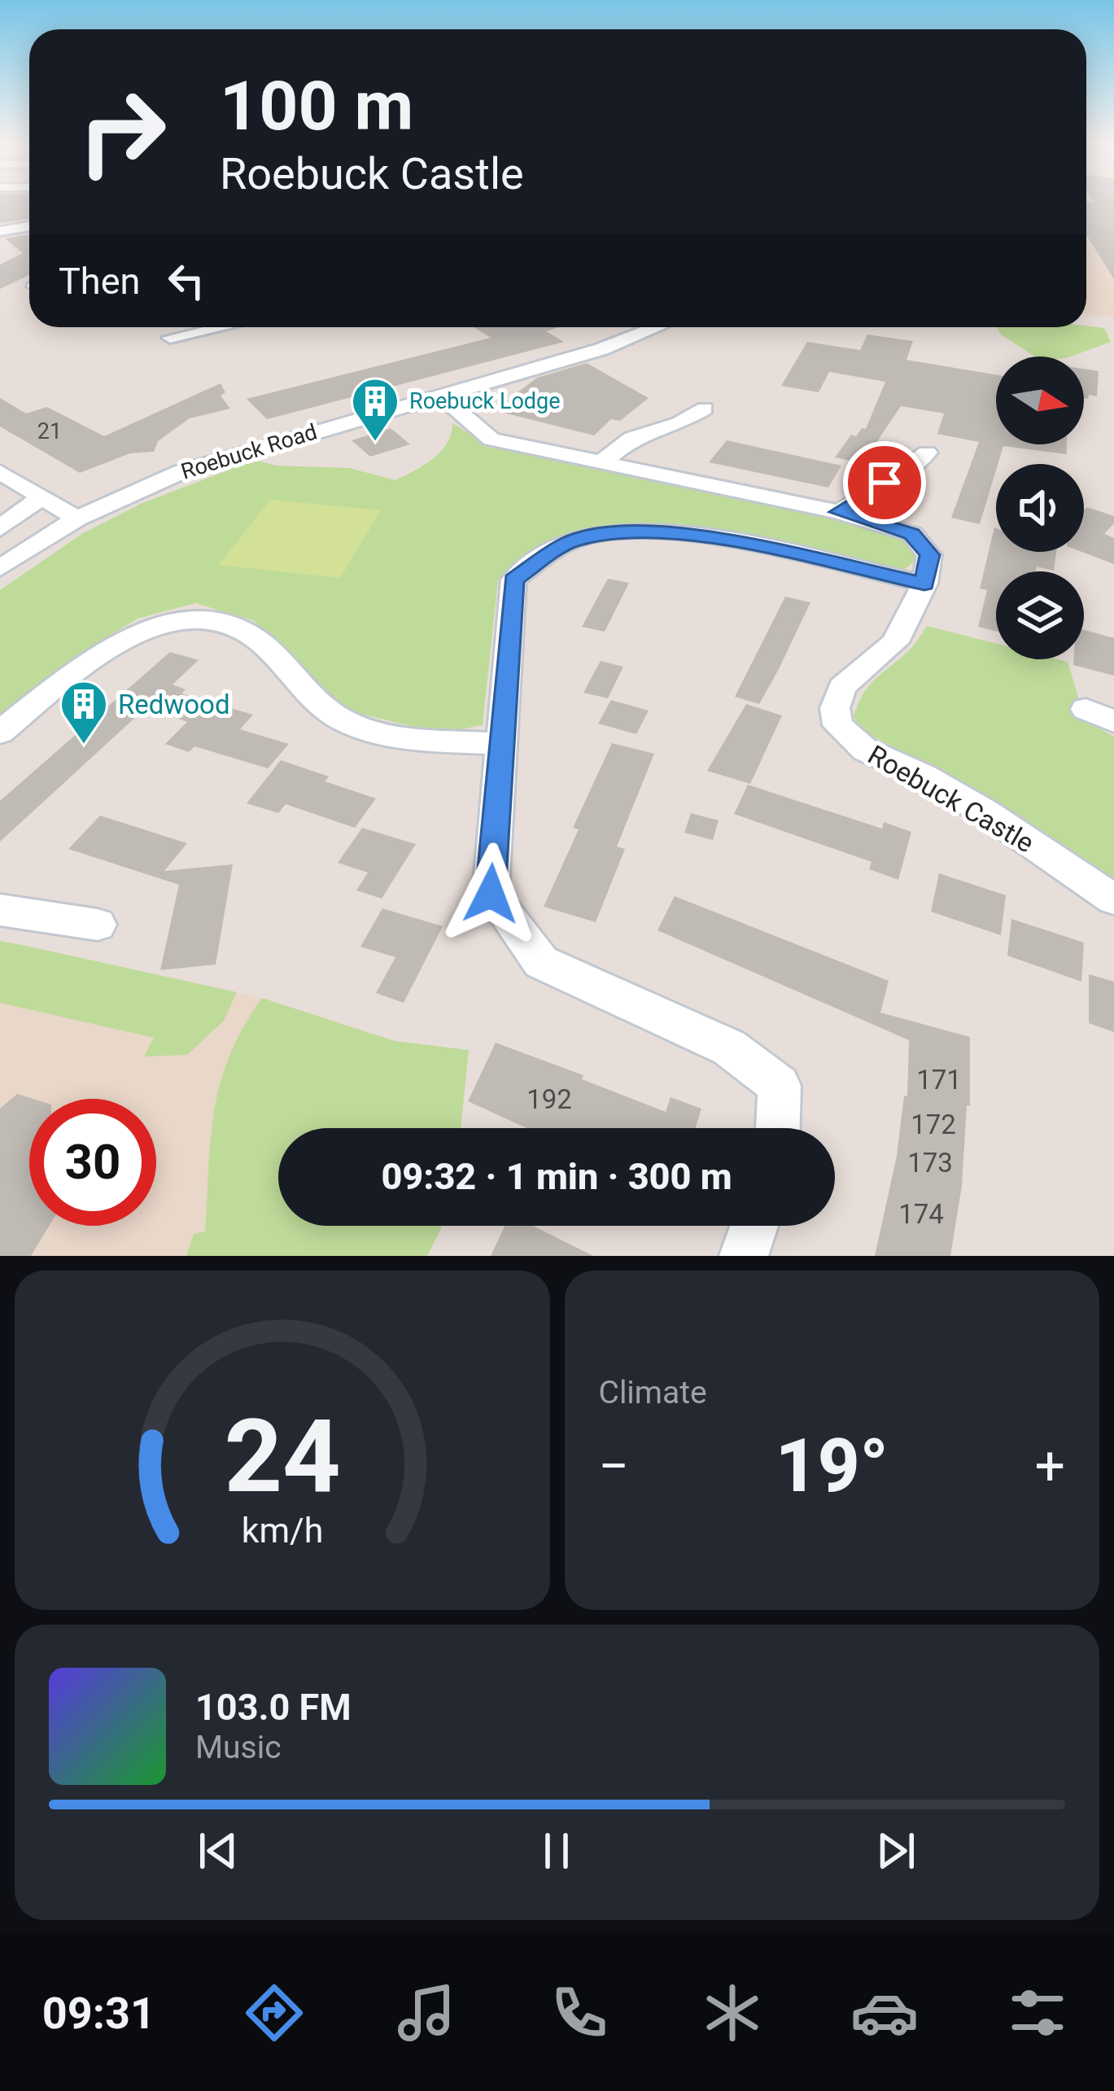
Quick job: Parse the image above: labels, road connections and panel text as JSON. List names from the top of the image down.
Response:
{
  "streets": {
    "street": ["Roebuck Road", "Roebuck Castle"]
  },
  "places": {
    "building": ["Roebuck Lodge", "Redwood"]
  },
  "house_numbers": [
    "21",
    "171",
    "192",
    "172",
    "173",
    "174"
  ],
  "north": "right",
  "page": {
    "turn": ["100 m", "Roebuck Castle"],
    "then": "Then",
    "limit": "30",
    "trip": "09:32 · 1 min · 300 m",
    "tile": "Climate",
    "heat": ["−", "19°", "+"],
    "song": ["103.0 FM", "Music"],
    "tabs": "09:31",
    "gauge": ["24", "km/h"]
  }
}
